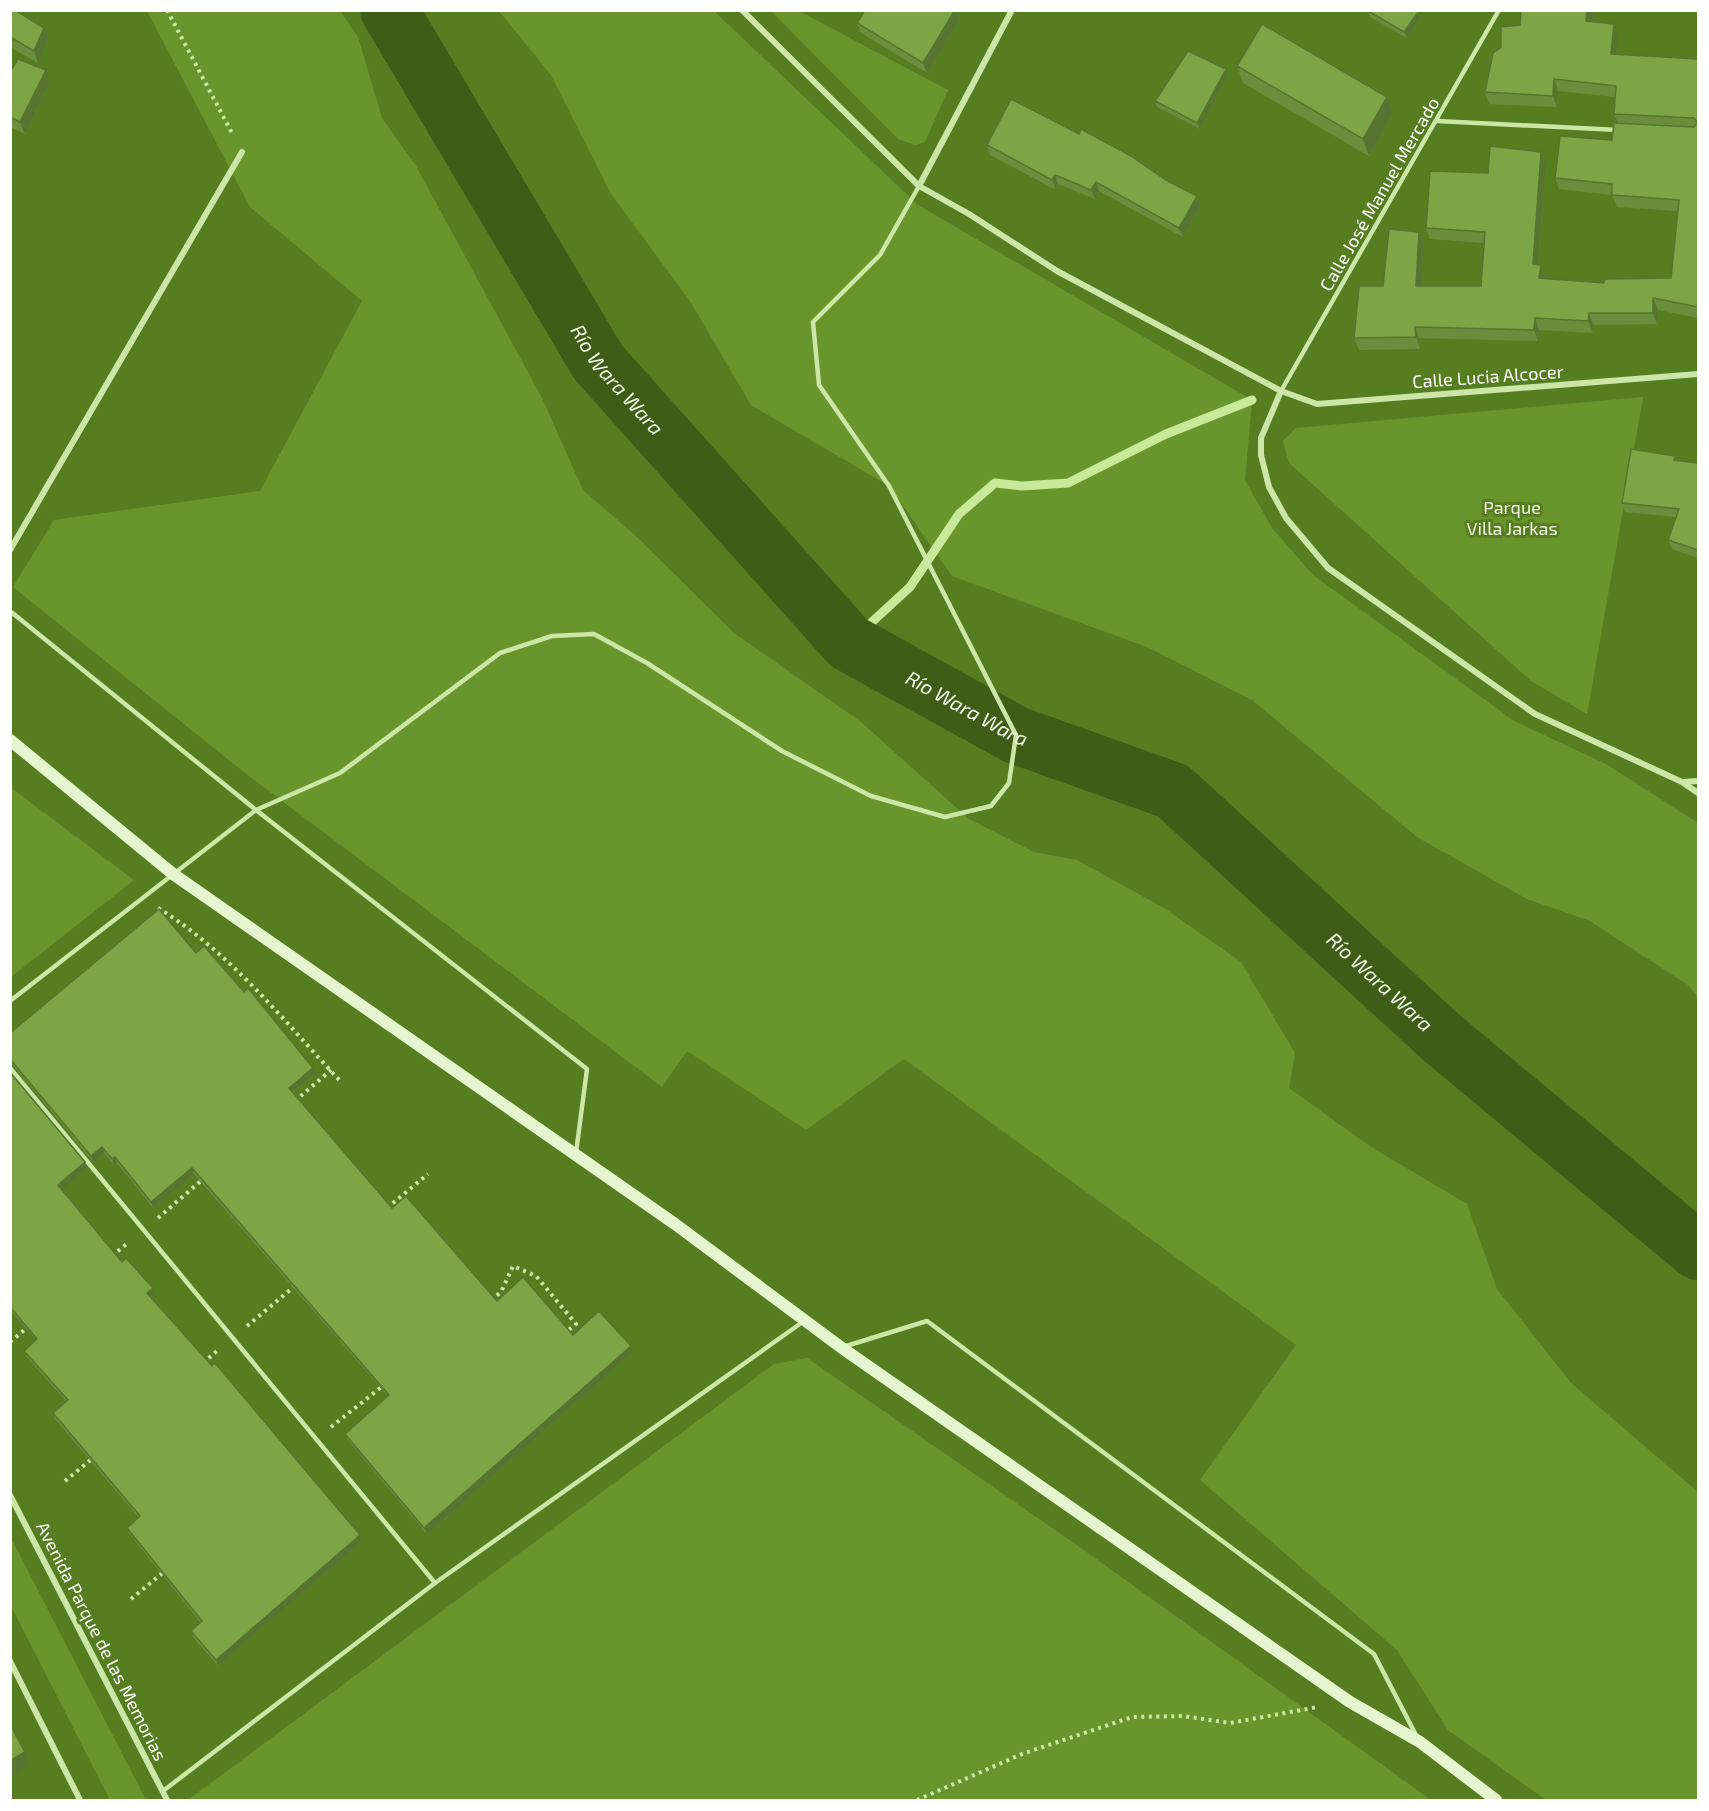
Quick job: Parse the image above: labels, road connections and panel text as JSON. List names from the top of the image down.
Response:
{
  "streets": {
    "street": ["Calle Lucia Alcocer", "Avenida Parque de las Memorias"],
    "lane": ["Calle José Manuel Mercado"]
  },
  "crossings": [
    ["Calle José Manuel Mercado", "Calle Lucia Alcocer"]
  ],
  "water": ["Río Wara Wara"],
  "parks": ["Parque Villa Jarkas"]
}
